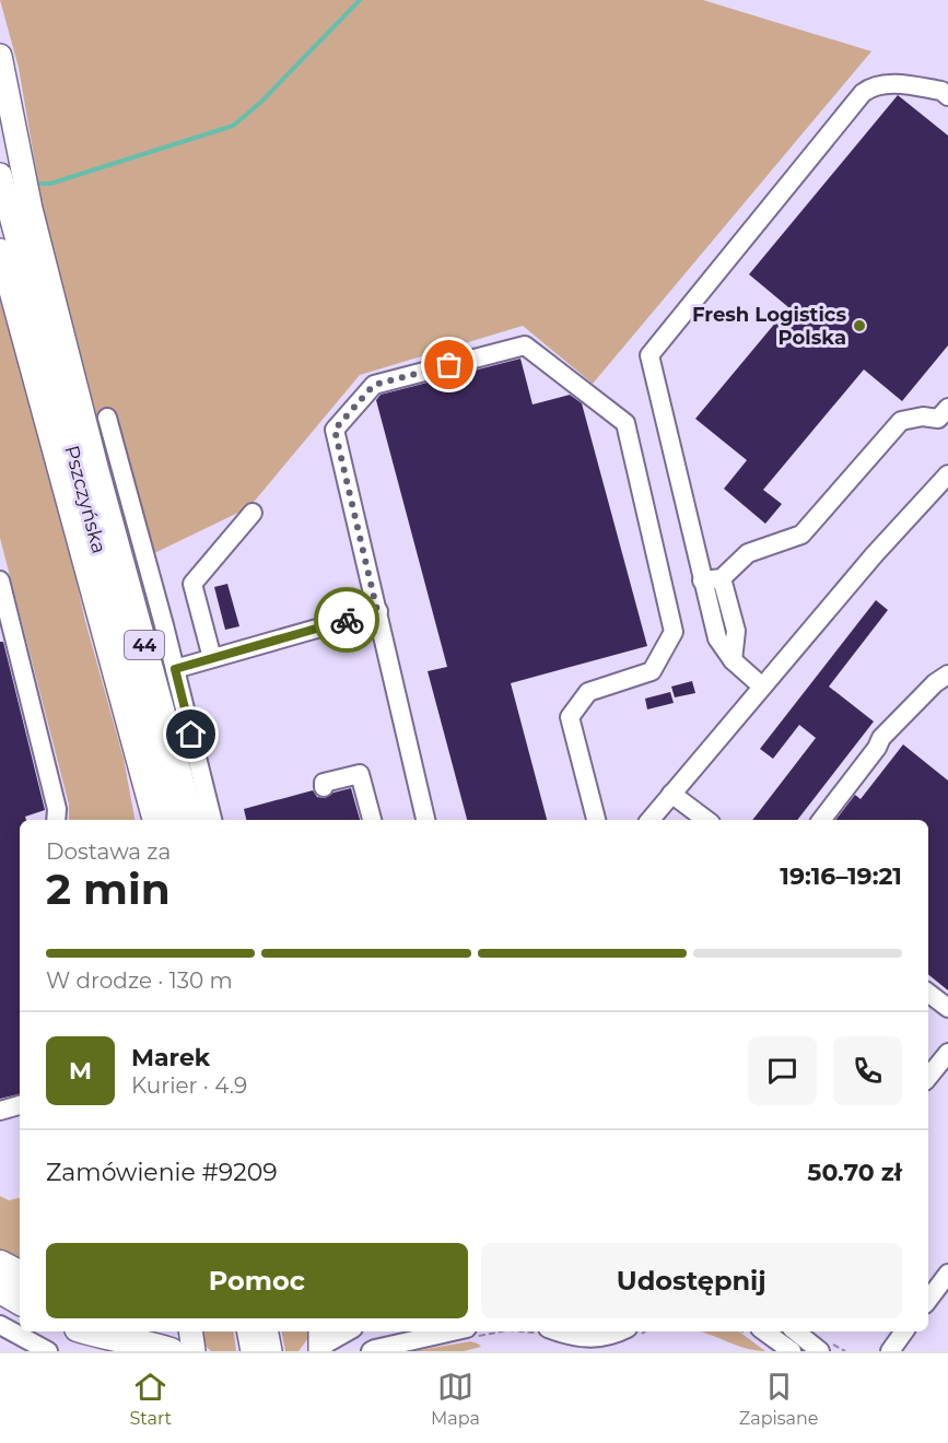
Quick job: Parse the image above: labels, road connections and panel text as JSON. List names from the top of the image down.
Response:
{
  "streets": {
    "main road": ["Pszczyńska", "44"]
  },
  "crossings": [
    ["Pszczyńska", "44"]
  ],
  "places": ["Fresh Logistics Polska"],
  "page": {
    "heading": ["2 min", "Dostawa za", "19:16–19:21"],
    "panel": [
      "Marek",
      "Kurier · 4.9",
      "Zamówienie #9209",
      "50.70 zł"
    ],
    "bar": "W drodze · 130 m",
    "round": "M",
    "buttons": ["Pomoc", "Udostępnij"],
    "tabs": ["Start", "Mapa", "Zapisane"]
  }
}
